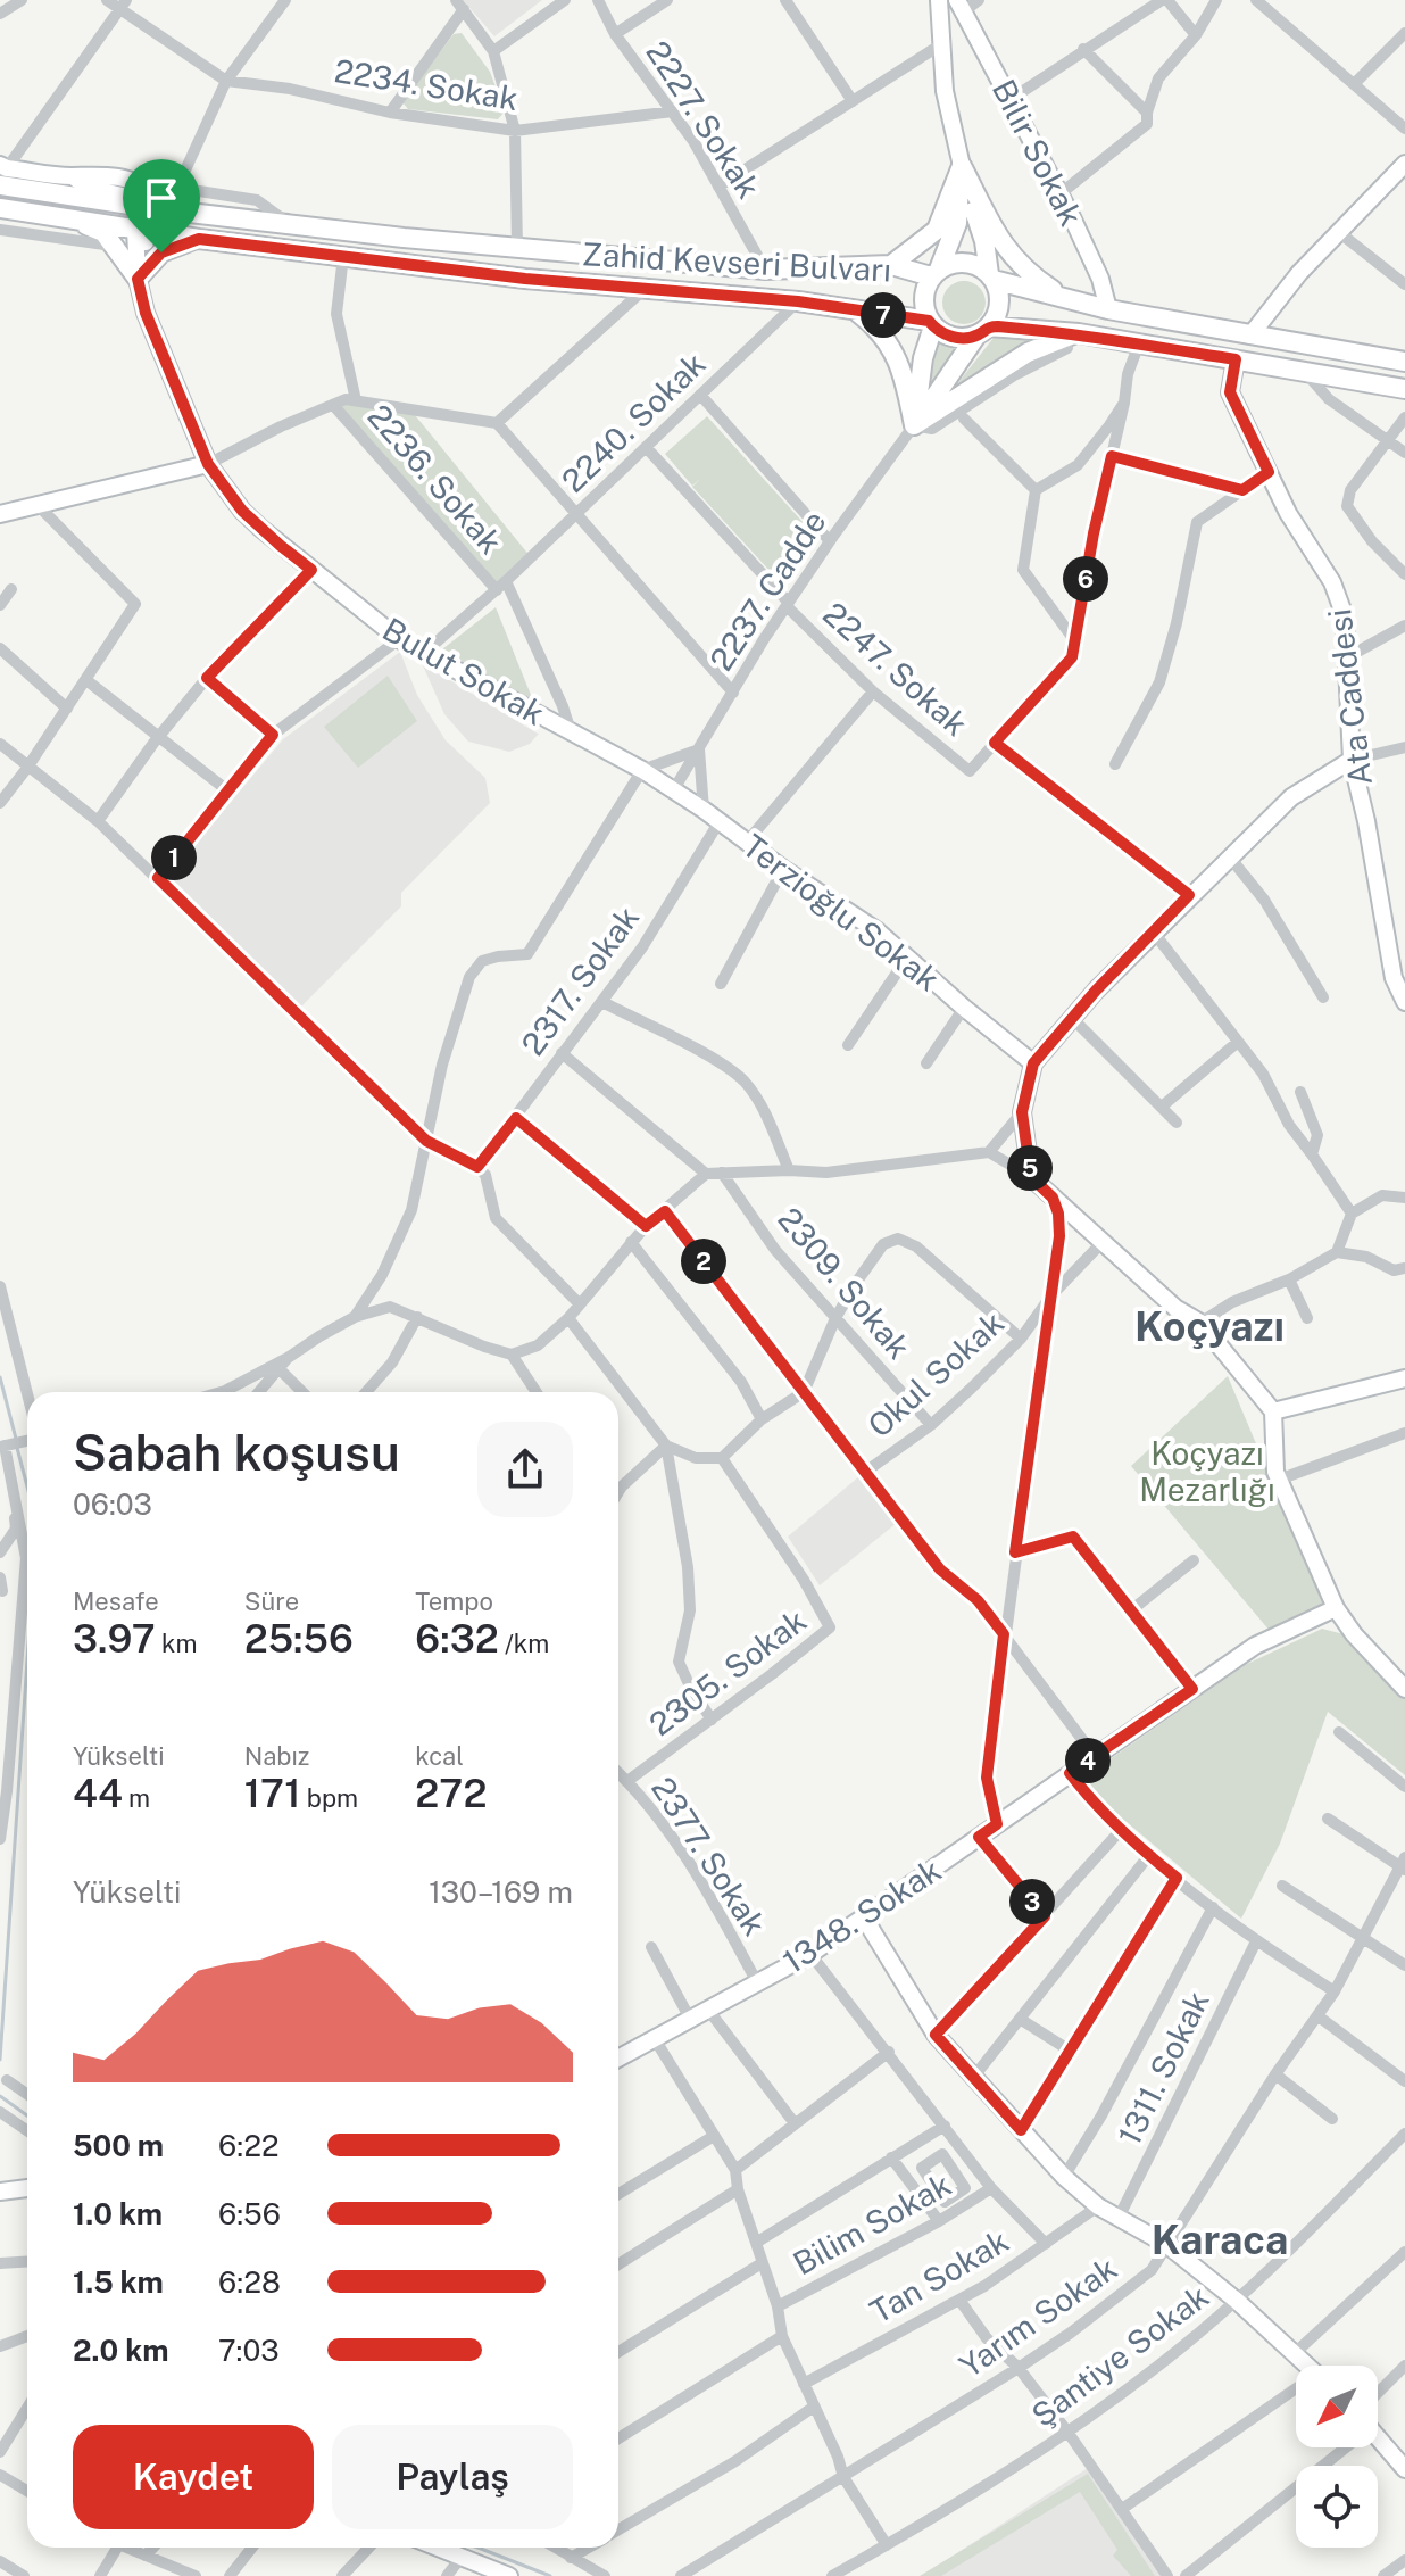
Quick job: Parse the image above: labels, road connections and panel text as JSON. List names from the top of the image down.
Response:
{
  "streets": {
    "main road": ["Zahid Kevseri Bulvarı"],
    "street": [
      "2234. Sokak",
      "2227. Sokak",
      "Bilir Sokak",
      "2240. Sokak",
      "2236. Sokak",
      "2237. Cadde",
      "2247. Sokak",
      "Bulut Sokak",
      "Ata Caddesi",
      "Terzioğlu Sokak",
      "2317. Sokak",
      "2309. Sokak",
      "Okul Sokak",
      "2305. Sokak",
      "2377. Sokak",
      "1348. Sokak",
      "1311. Sokak",
      "Bilim Sokak",
      "Tan Sokak",
      "Yarım Sokak",
      "Şantiye Sokak"
    ]
  },
  "crossings": [
    ["2234. Sokak", "2227. Sokak"],
    ["2227. Sokak", "Zahid Kevseri Bulvarı"],
    ["Zahid Kevseri Bulvarı", "2240. Sokak"],
    ["2240. Sokak", "2236. Sokak"],
    ["2240. Sokak", "2247. Sokak"],
    ["2240. Sokak", "Bulut Sokak"],
    ["2236. Sokak", "Bulut Sokak"],
    ["2237. Cadde", "2247. Sokak"],
    ["2237. Cadde", "Terzioğlu Sokak"],
    ["Bulut Sokak", "Terzioğlu Sokak"],
    ["Terzioğlu Sokak", "2317. Sokak"],
    ["2309. Sokak", "Okul Sokak"],
    ["Okul Sokak", "1348. Sokak"],
    ["2305. Sokak", "2377. Sokak"],
    ["2377. Sokak", "1348. Sokak"]
  ],
  "districts": ["Koçyazı", "Karaca"],
  "parks": ["Koçyazı Mezarlığı"],
  "north": "bottom left",
  "page": {
    "pins": [
      "7",
      "6",
      "1",
      "5",
      "2",
      "4",
      "3"
    ],
    "heading": ["Sabah koşusu", "06:03"],
    "stats": [
      ["Mesafe", "3.97 km"],
      ["Süre", "25:56"],
      ["Tempo", "6:32 /km"],
      ["Yükselti", "44 m"],
      ["Nabız", "171 bpm"],
      ["kcal", "272"]
    ],
    "chart": ["Yükselti", "130–169 m"],
    "list": [
      {
        "name": "500 m",
        "note": "6:22"
      },
      {
        "name": "1.0 km",
        "note": "6:56"
      },
      {
        "name": "1.5 km",
        "note": "6:28"
      },
      {
        "name": "2.0 km",
        "note": "7:03"
      }
    ],
    "buttons": ["Kaydet", "Paylaş"]
  }
}
